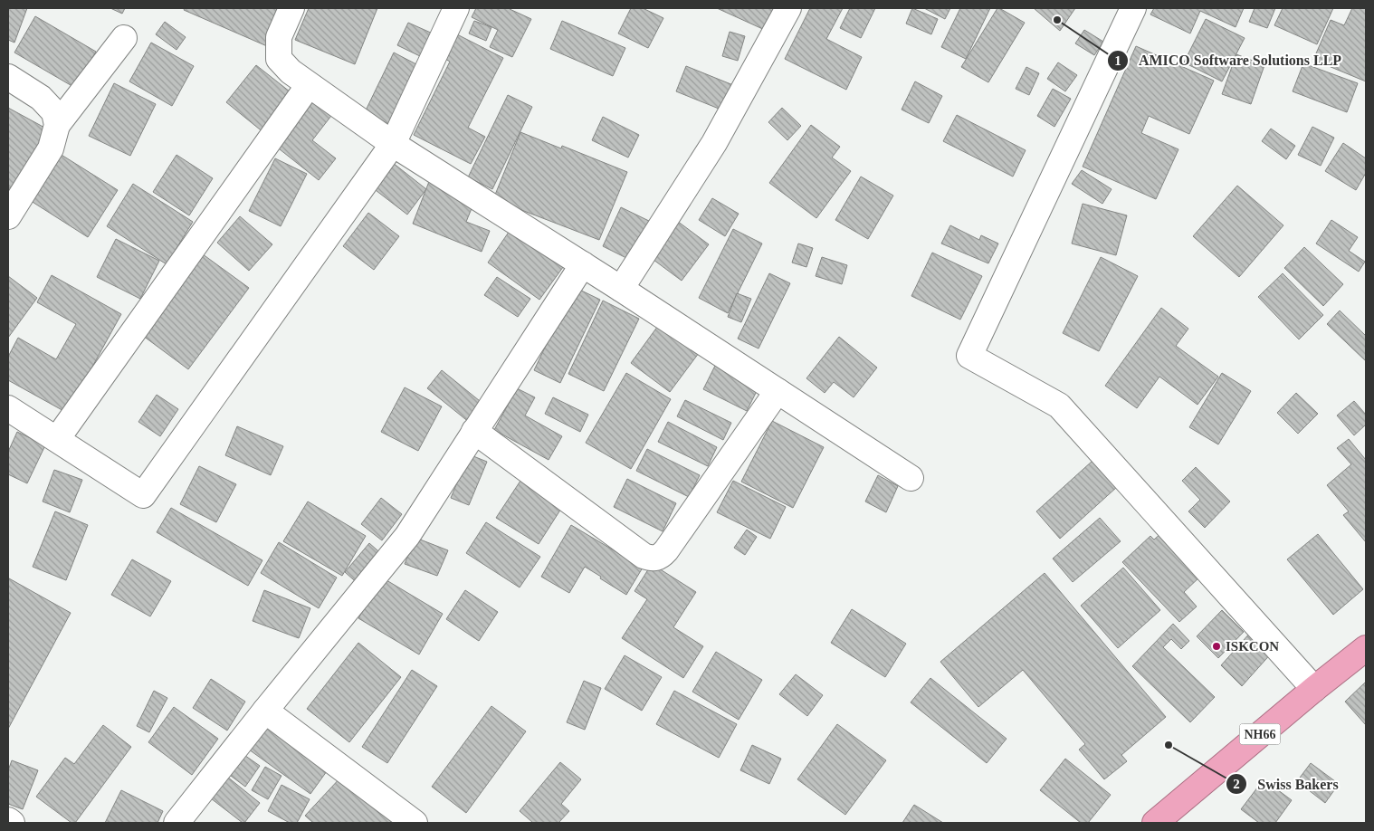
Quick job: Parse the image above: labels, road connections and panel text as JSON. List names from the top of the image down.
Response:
{
  "streets": {
    "highway": ["NH66"]
  },
  "places": ["AMICO Software Solutions LLP", "ISKCON", "Swiss Bakers"]
}
